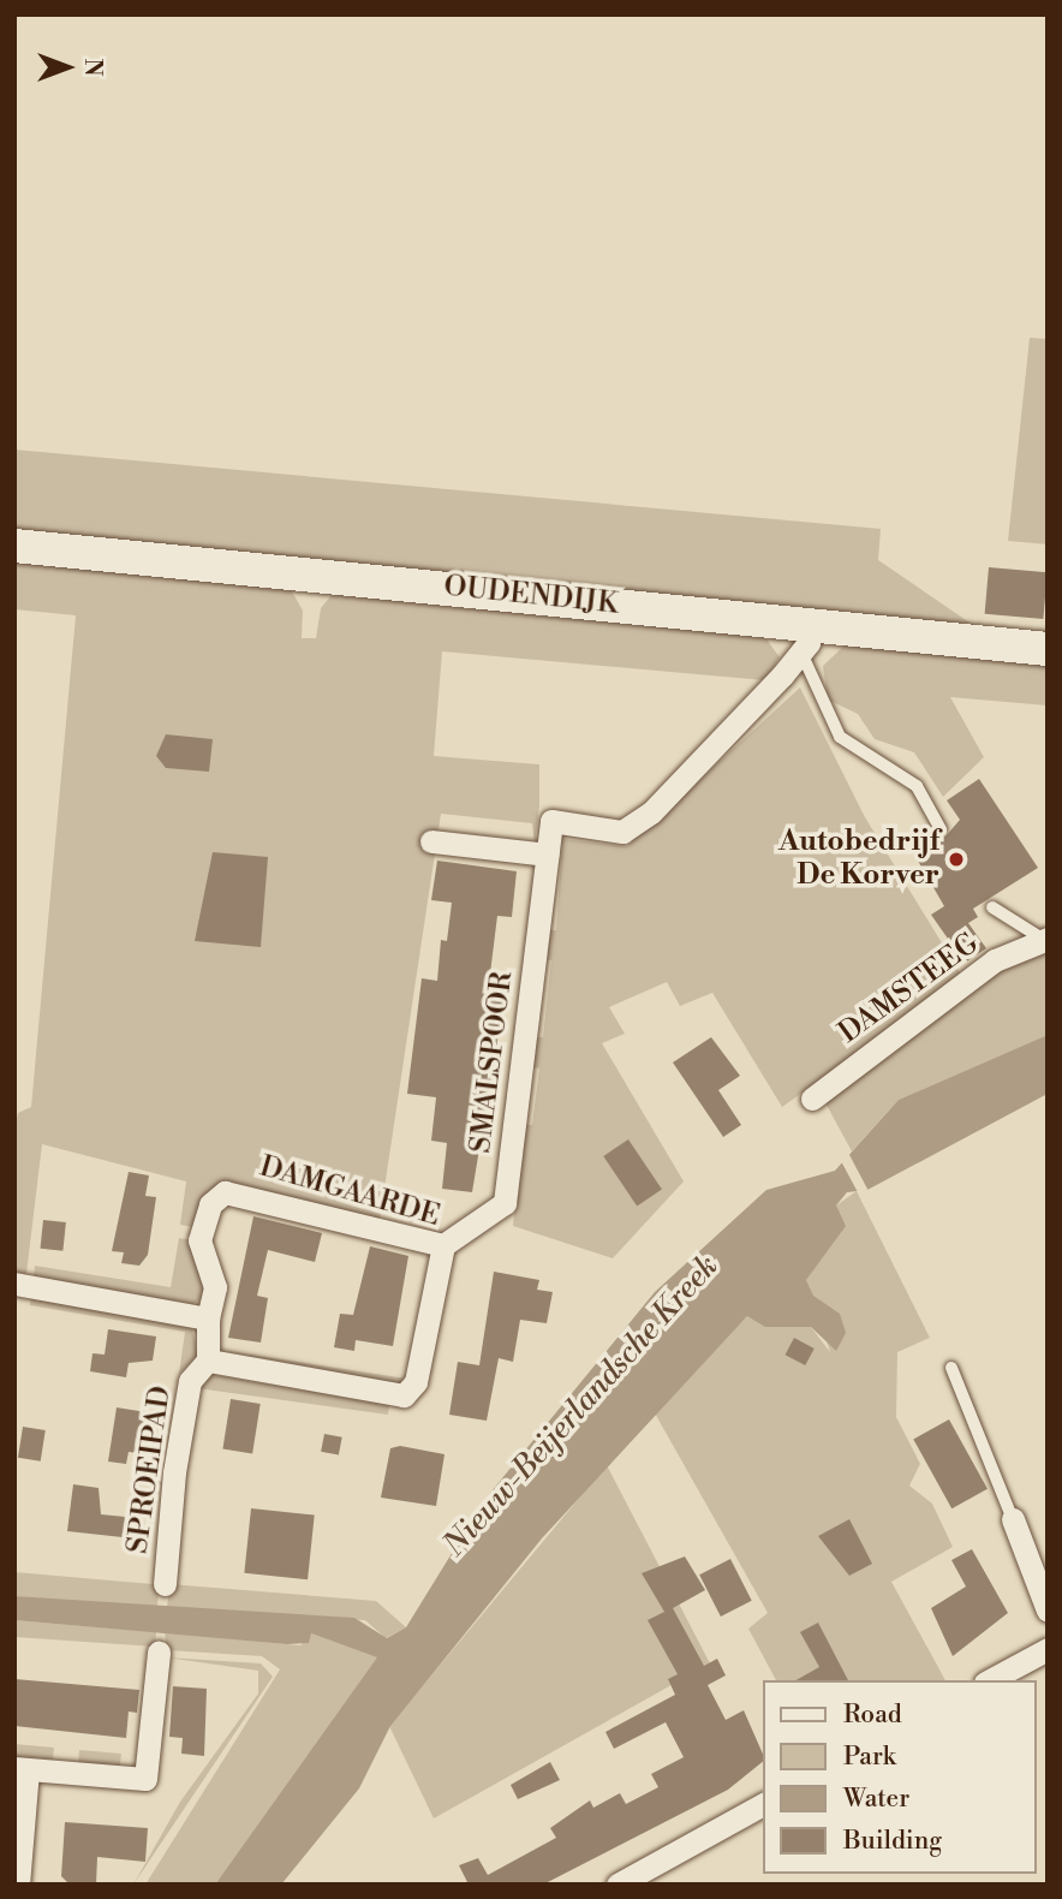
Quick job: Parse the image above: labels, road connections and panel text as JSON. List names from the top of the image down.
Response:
{
  "streets": {
    "street": [
      "OUDENDIJK",
      "DAMSTEEG",
      "SMALSPOOR",
      "DAMGAARDE",
      "SPROEIPAD"
    ]
  },
  "crossings": [
    ["OUDENDIJK", "SMALSPOOR"],
    ["SMALSPOOR", "DAMGAARDE"],
    ["DAMGAARDE", "SPROEIPAD"]
  ],
  "water": ["Nieuw-Beijerlandsche Kreek"],
  "places": ["Autobedrijf De Korver"],
  "legend": [
    "Road",
    "Park",
    "Water",
    "Building"
  ],
  "north": "right"
}
